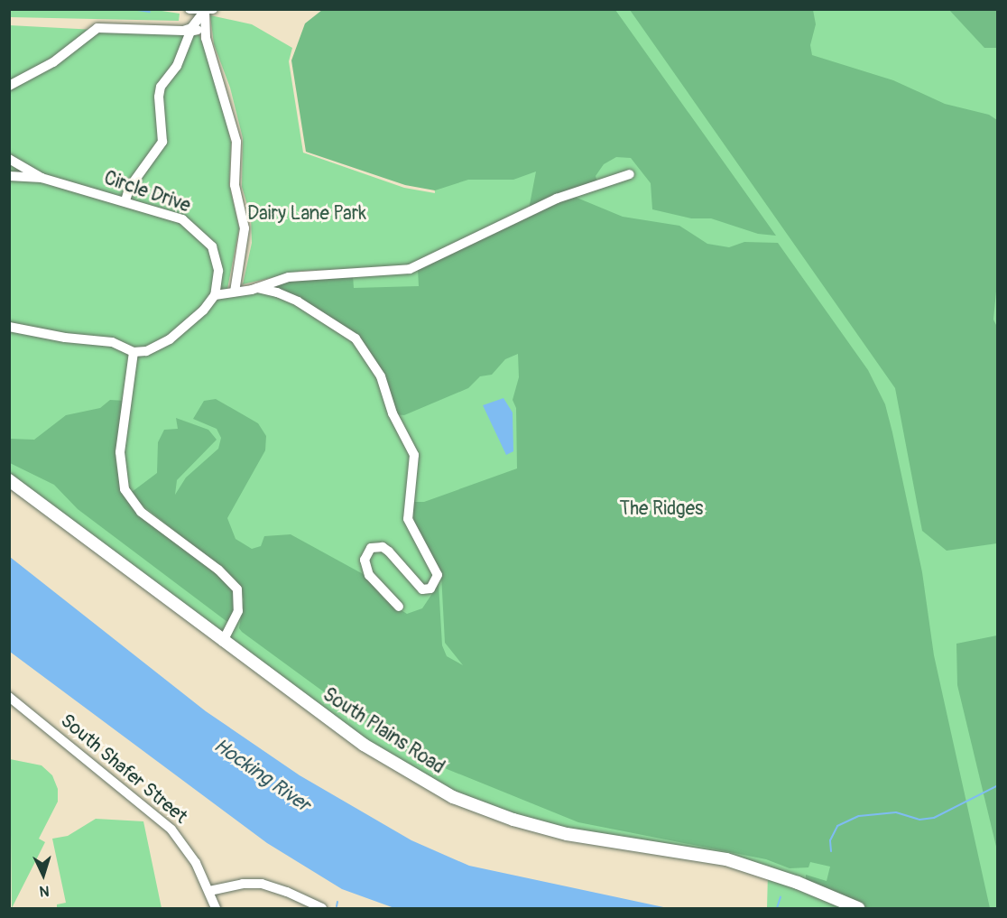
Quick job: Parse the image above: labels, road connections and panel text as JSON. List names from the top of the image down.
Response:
{
  "streets": {
    "main road": ["South Plains Road"],
    "street": ["Circle Drive", "South Shafer Street"]
  },
  "water": ["Hocking River"],
  "parks": ["Dairy Lane Park", "The Ridges"],
  "north": "bottom"
}
